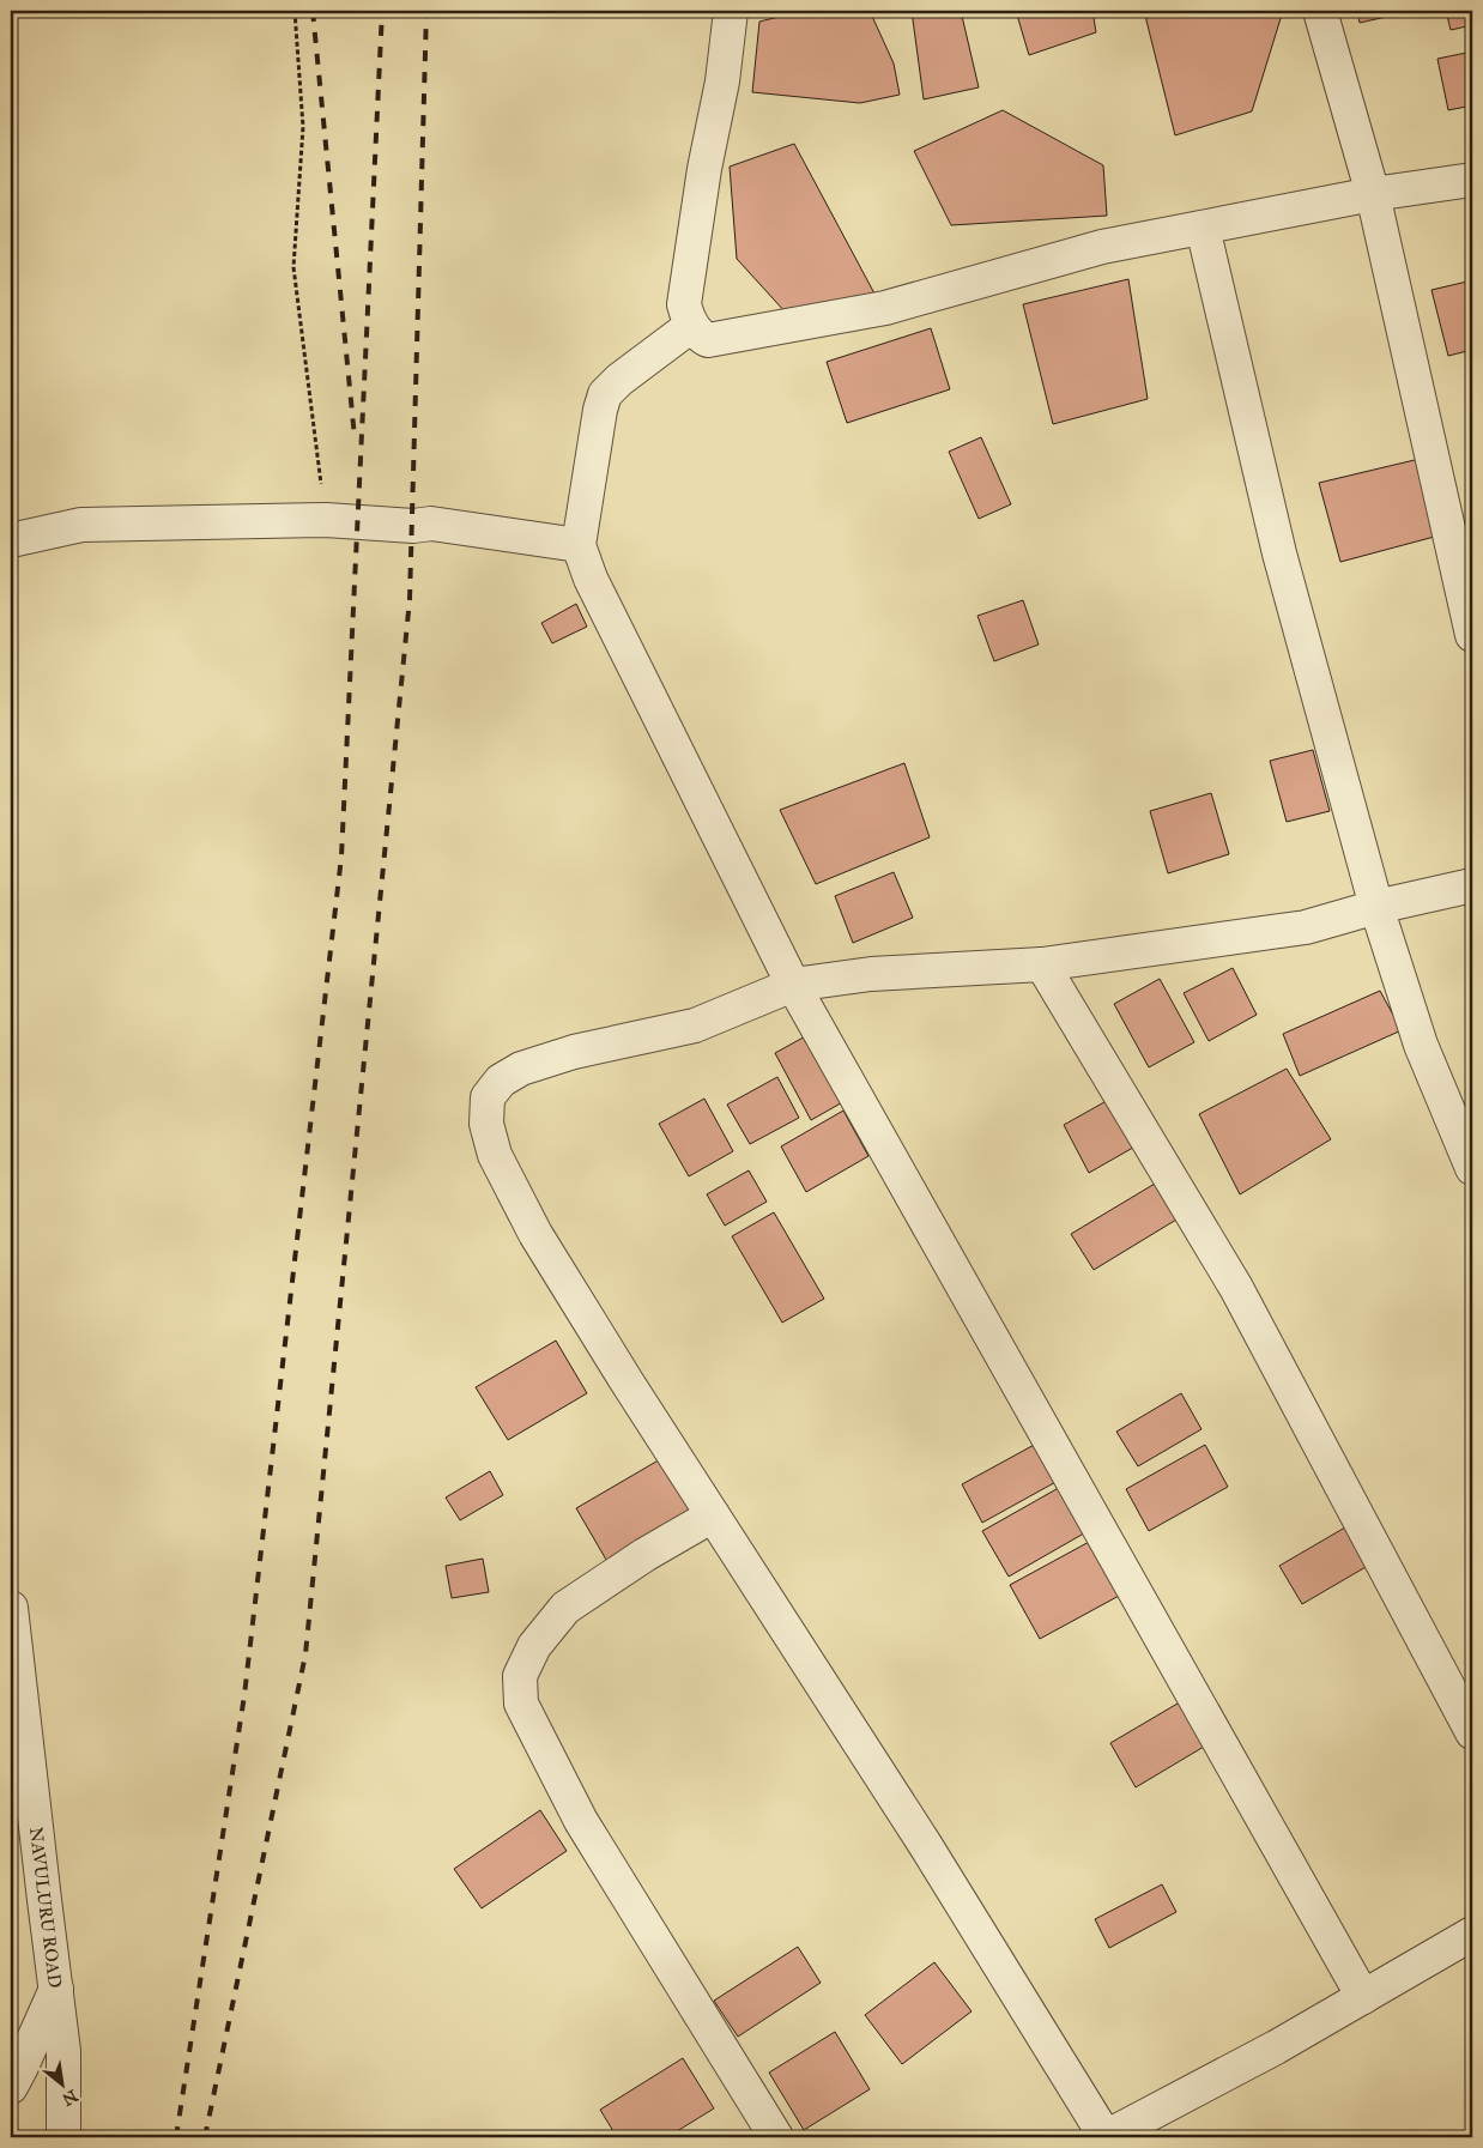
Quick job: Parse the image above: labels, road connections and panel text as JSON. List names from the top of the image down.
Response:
{
  "streets": {
    "street": ["NAVULURU ROAD"]
  },
  "north": "bottom right"
}
